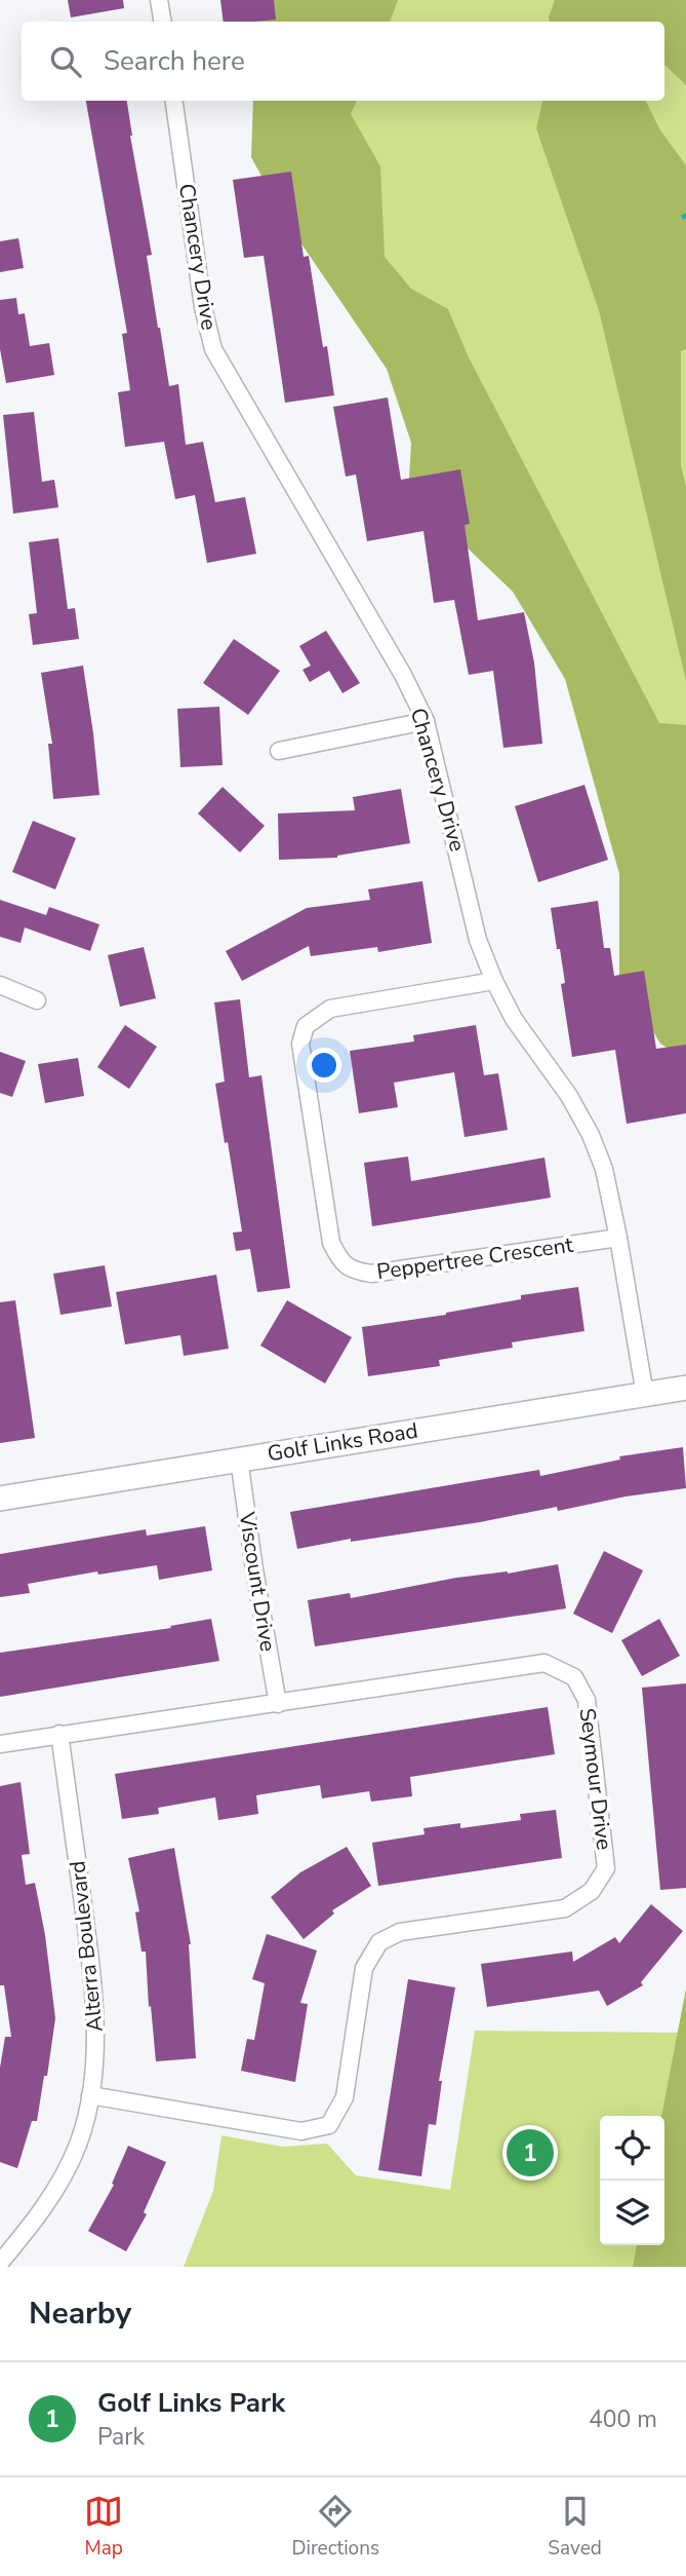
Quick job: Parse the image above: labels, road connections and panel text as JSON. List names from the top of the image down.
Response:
{
  "streets": {
    "main road": ["Golf Links Road"],
    "street": [
      "Chancery Drive",
      "Peppertree Crescent",
      "Viscount Drive",
      "Seymour Drive",
      "Alterra Boulevard"
    ]
  },
  "crossings": [
    ["Chancery Drive", "Peppertree Crescent"],
    ["Chancery Drive", "Golf Links Road"],
    ["Golf Links Road", "Viscount Drive"],
    ["Viscount Drive", "Seymour Drive"],
    ["Seymour Drive", "Alterra Boulevard"]
  ],
  "page": {
    "search": "Search here",
    "pins": "1",
    "heading": "Nearby",
    "list": [
      {
        "mark": "1",
        "name": "Golf Links Park",
        "note": "Park",
        "value": "400 m"
      }
    ],
    "nav": ["Map", "Directions", "Saved"]
  }
}
